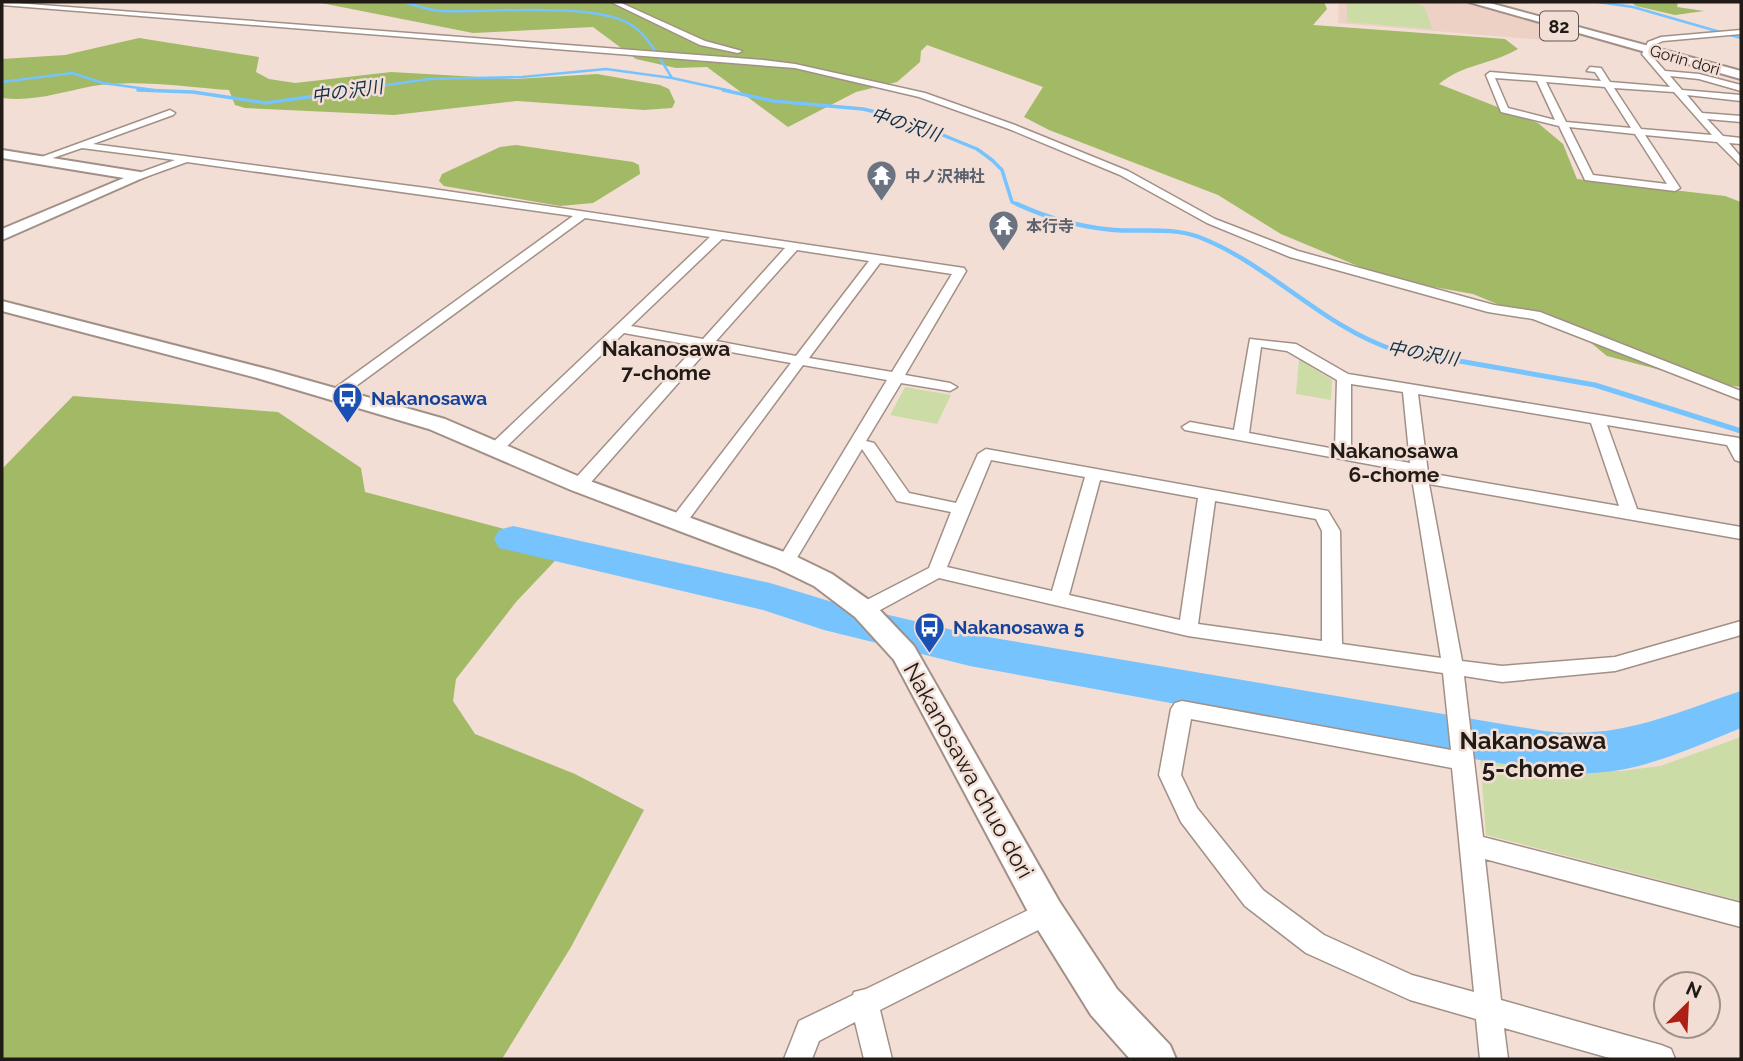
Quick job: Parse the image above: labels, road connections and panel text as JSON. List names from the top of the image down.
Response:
{
  "streets": {
    "main road": ["82", "Gorin dori"],
    "street": ["Nakanosawa chuo dori"]
  },
  "districts": ["Nakanosawa 7-chome", "Nakanosawa 6-chome", "Nakanosawa 5-chome"],
  "water": ["中の沢川"],
  "places": {
    "temple": ["中ノ沢神社", "本行寺"],
    "bus stop": ["Nakanosawa", "Nakanosawa 5"]
  },
  "north": "top right"
}
